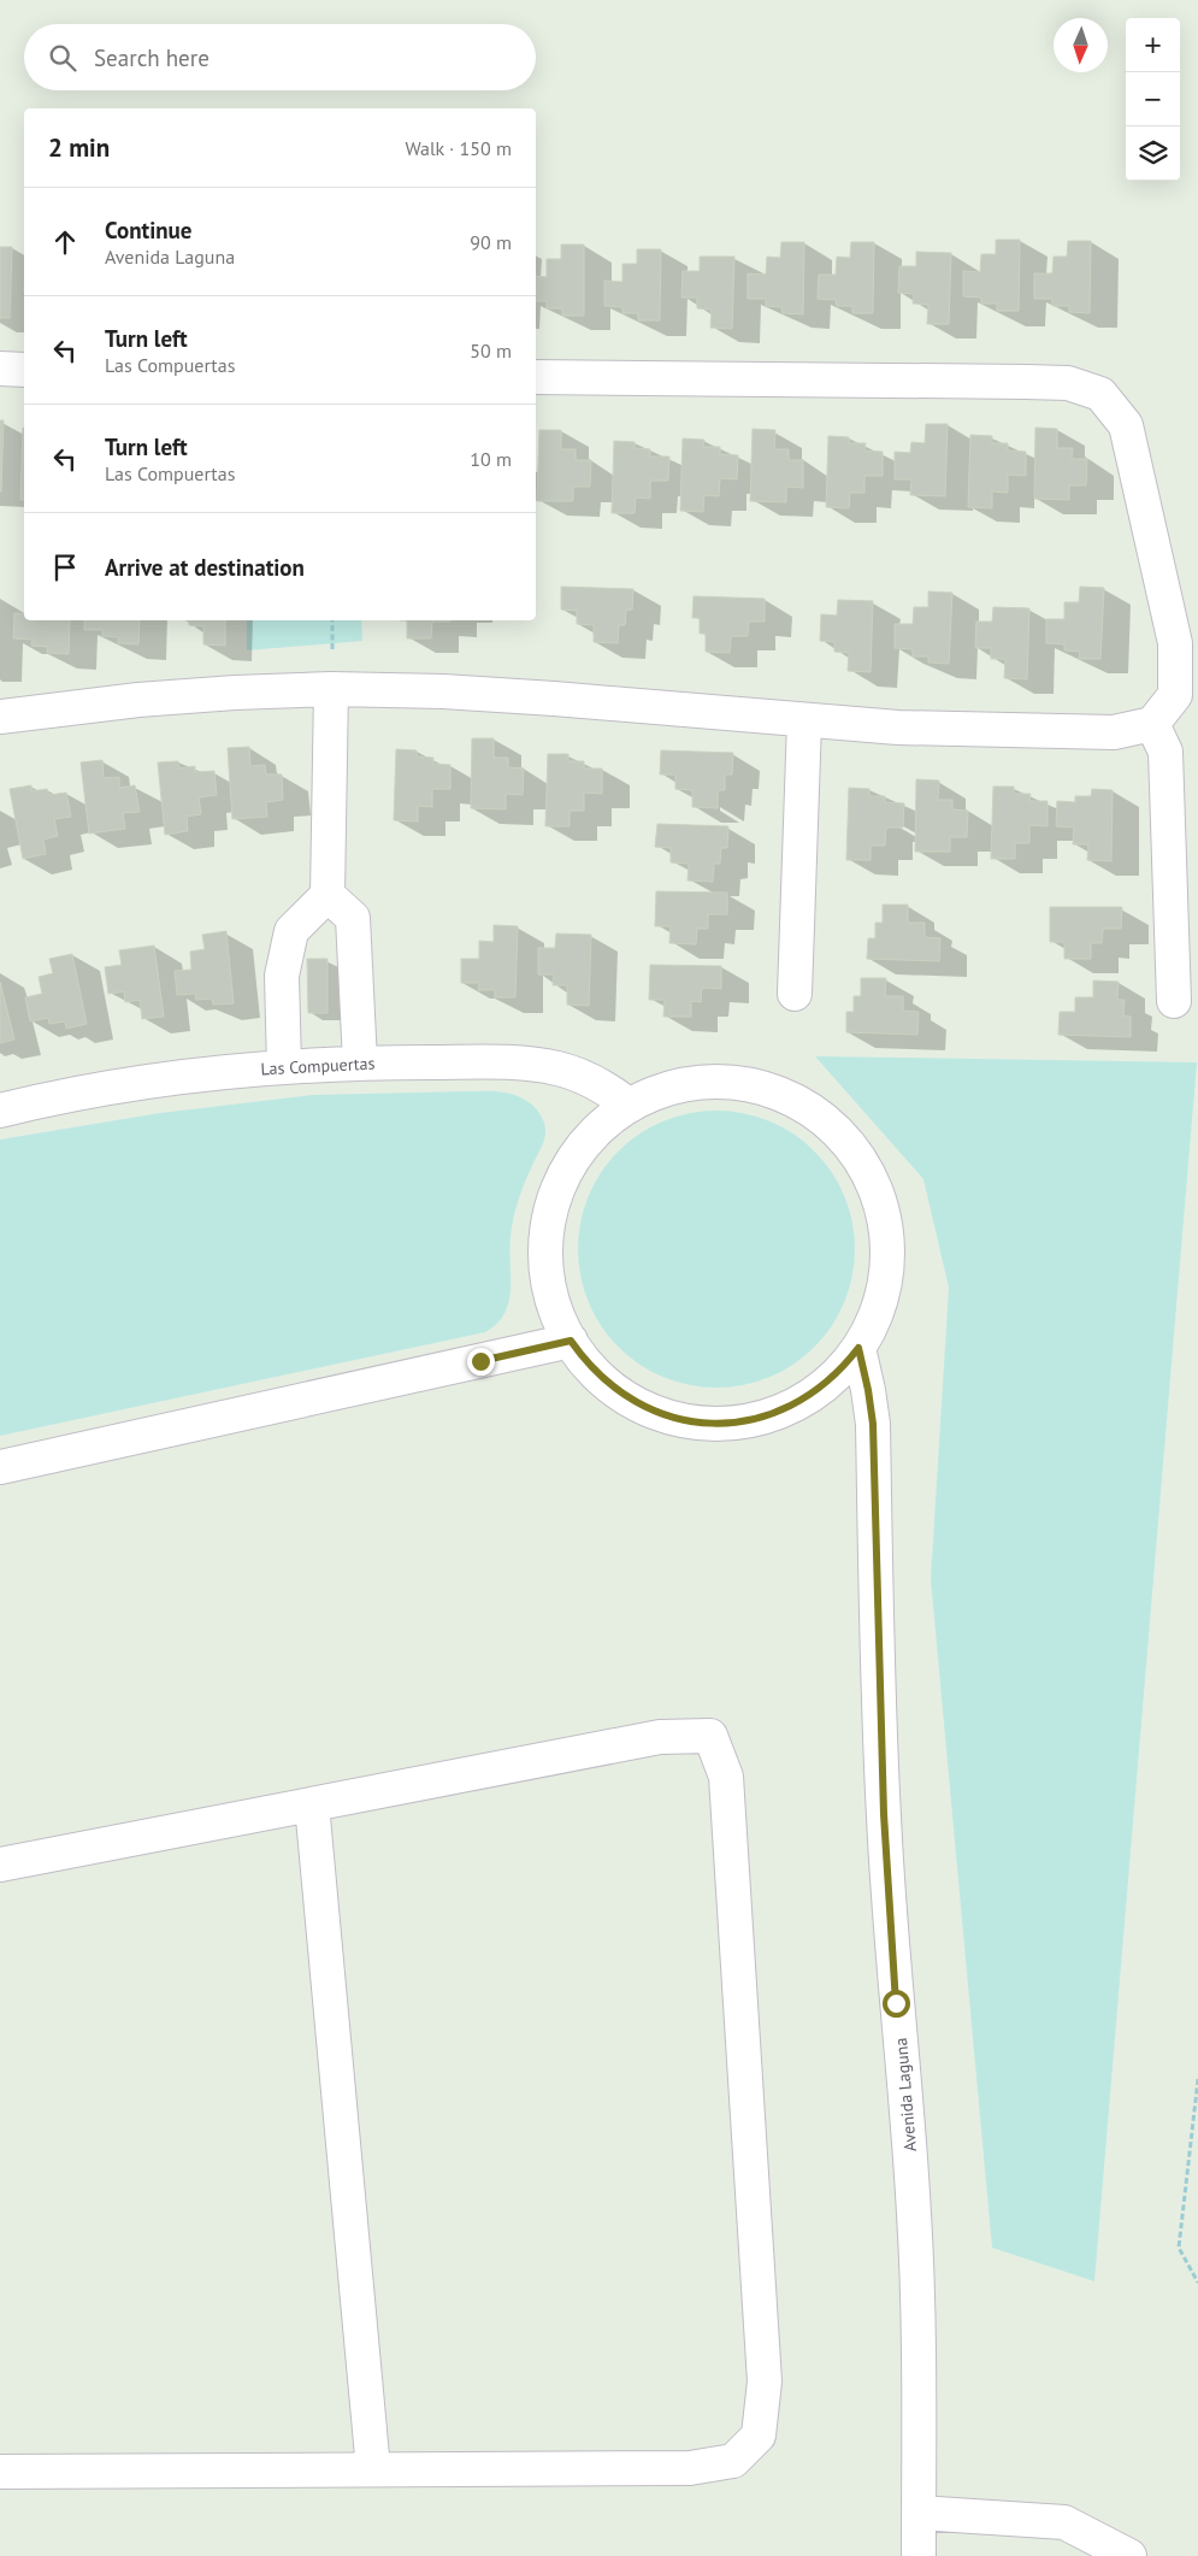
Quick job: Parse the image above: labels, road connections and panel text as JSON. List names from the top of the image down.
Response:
{
  "streets": {
    "street": ["Las Compuertas", "Avenida Laguna"]
  },
  "north": "bottom",
  "page": {
    "map_buttons": ["+", "−"],
    "search": "Search here",
    "heading": ["2 min", "Walk · 150 m"],
    "list": [
      ["Continue", "Avenida Laguna", "90 m"],
      ["Turn left", "Las Compuertas", "50 m"],
      ["Turn left", "Las Compuertas", "10 m"],
      "Arrive at destination"
    ]
  }
}
